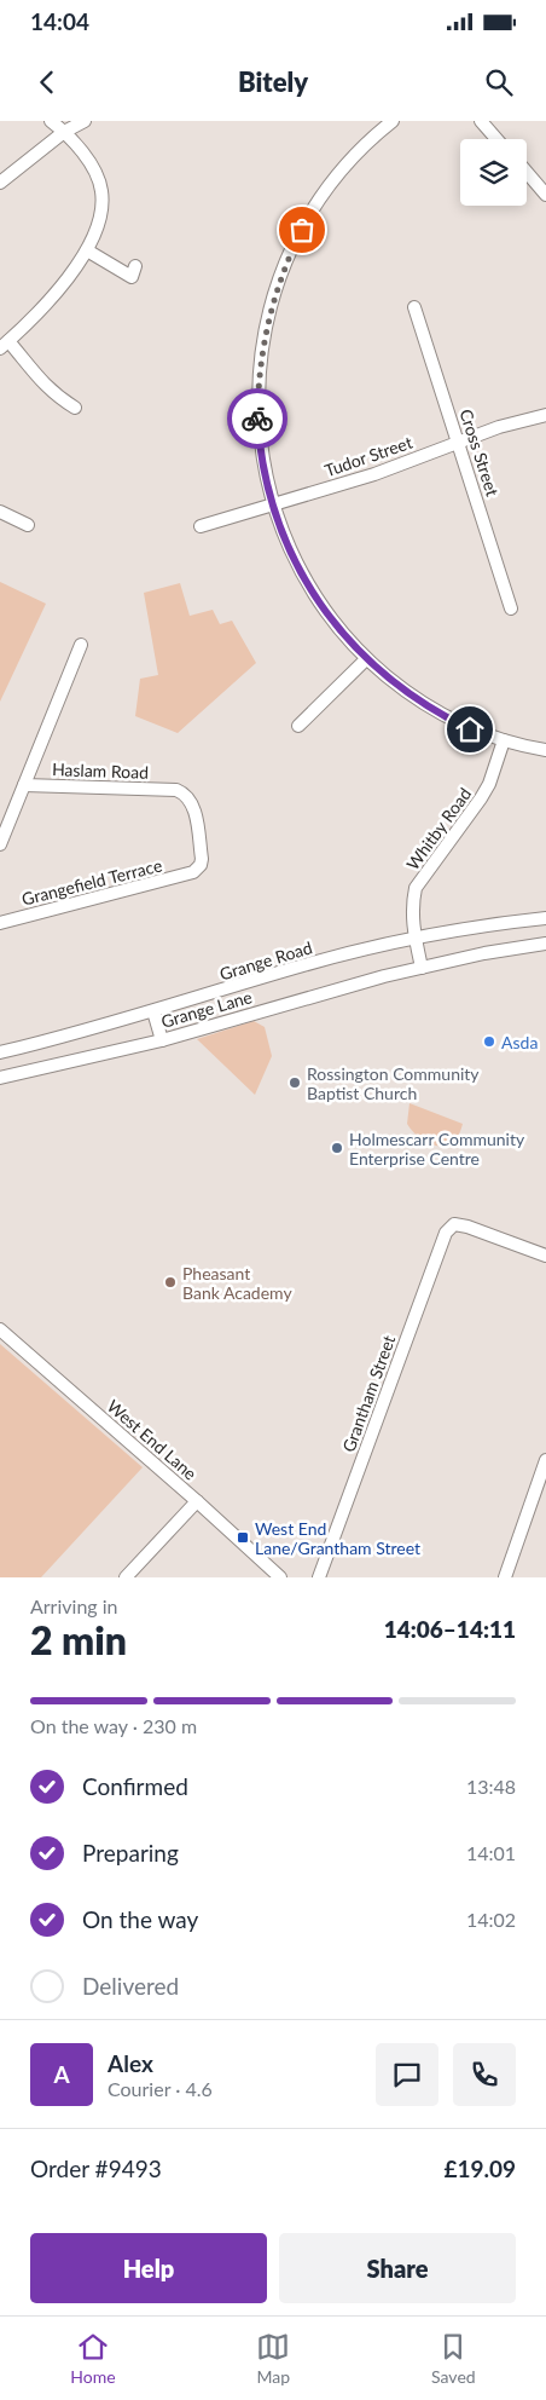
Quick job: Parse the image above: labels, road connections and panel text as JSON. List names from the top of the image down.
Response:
{
  "streets": {
    "street": [
      "Cross Street",
      "Tudor Street",
      "Haslam Road",
      "Whitby Road",
      "Grangefield Terrace",
      "Grange Road",
      "Grange Lane",
      "Grantham Street",
      "West End Lane"
    ]
  },
  "crossings": [
    ["Cross Street", "Tudor Street"],
    ["Haslam Road", "Grangefield Terrace"],
    ["Whitby Road", "Grange Road"]
  ],
  "places": {
    "other": [
      "Asda",
      "Rossington Community Baptist Church",
      "Holmescarr Community Enterprise Centre",
      "Pheasant Bank Academy"
    ],
    "transit": ["West End Lane/Grantham Street"]
  },
  "page": {
    "status": "14:04",
    "header": "Bitely",
    "heading": ["2 min", "Arriving in", "14:06–14:11"],
    "panel": [
      "Alex",
      "Courier · 4.6",
      "Order #9493",
      "£19.09"
    ],
    "bar": "On the way · 230 m",
    "list": [
      ["Confirmed", "13:48"],
      ["Preparing", "14:01"],
      ["On the way", "14:02"],
      "Delivered"
    ],
    "round": "A",
    "buttons": ["Help", "Share"],
    "tabs": ["Home", "Map", "Saved"]
  }
}
